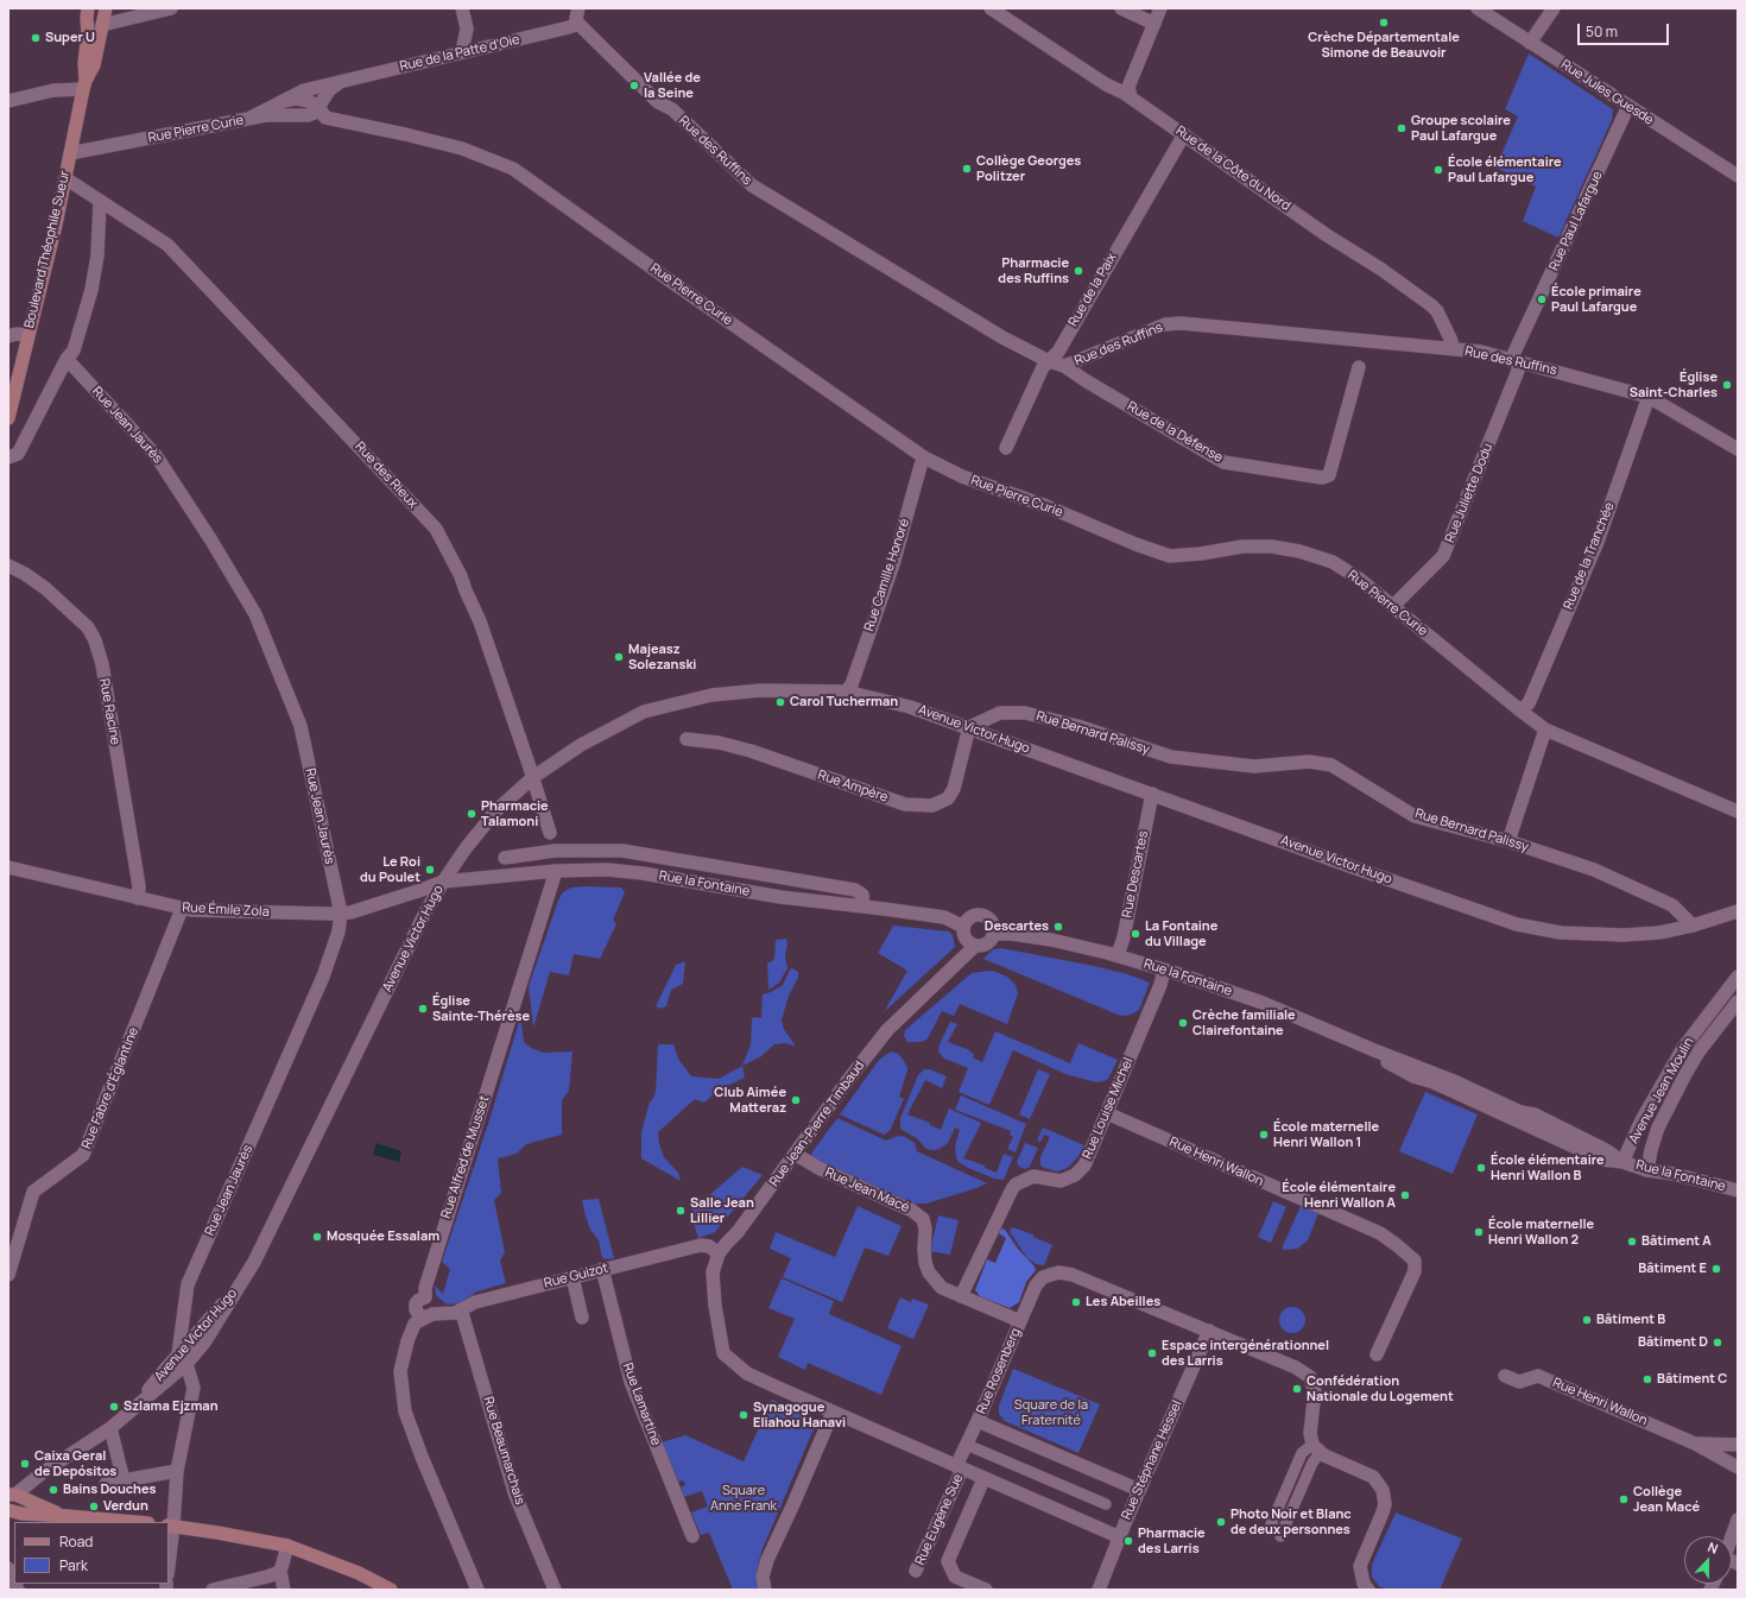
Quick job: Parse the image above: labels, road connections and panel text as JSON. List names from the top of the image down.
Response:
{
  "streets": {
    "main road": ["Boulevard Théophile Sueur"],
    "street": [
      "Rue de la Patte d'Oie",
      "Rue Jules Guesde",
      "Rue Pierre Curie",
      "Rue des Ruffins",
      "Rue de la Côte du Nord",
      "Rue Paul Lafargue",
      "Rue de la Paix",
      "Rue Jean Jaurès",
      "Rue de la Défense",
      "Rue des Rieux",
      "Rue Juliette Dodu",
      "Rue de la Tranchée",
      "Rue Camille Honoré",
      "Rue Racine",
      "Avenue Victor Hugo",
      "Rue Bernard Palissy",
      "Rue Ampère",
      "Rue Descartes",
      "Rue la Fontaine",
      "Rue Émile Zola",
      "Rue Fabre d'Églantine",
      "Avenue Jean Moulin",
      "Rue Louise Michel",
      "Rue Jean-Pierre Timbaud",
      "Rue Alfred de Musset",
      "Rue Henri Wallon",
      "Rue Jean Macé",
      "Rue Guizot",
      "Rue Rosenberg",
      "Rue Lamartine",
      "Rue Beaumarchais",
      "Rue Stéphane Hessel",
      "Rue Eugène Sue"
    ]
  },
  "crossings": [
    ["Rue de la Patte d'Oie", "Rue Pierre Curie"],
    ["Rue de la Patte d'Oie", "Rue des Ruffins"],
    ["Rue Jules Guesde", "Rue Paul Lafargue"],
    ["Rue Pierre Curie", "Boulevard Théophile Sueur"],
    ["Rue Pierre Curie", "Rue Juliette Dodu"],
    ["Rue Pierre Curie", "Rue de la Tranchée"],
    ["Rue Pierre Curie", "Rue Camille Honoré"],
    ["Rue des Ruffins", "Rue de la Côte du Nord"],
    ["Rue des Ruffins", "Rue Paul Lafargue"],
    ["Rue des Ruffins", "Rue de la Paix"],
    ["Rue des Ruffins", "Rue de la Défense"],
    ["Rue des Ruffins", "Rue Juliette Dodu"],
    ["Rue des Ruffins", "Rue de la Tranchée"],
    ["Rue de la Côte du Nord", "Rue de la Paix"],
    ["Rue Paul Lafargue", "Rue Juliette Dodu"],
    ["Boulevard Théophile Sueur", "Rue des Rieux"],
    ["Rue Jean Jaurès", "Avenue Victor Hugo"],
    ["Rue Jean Jaurès", "Rue Émile Zola"],
    ["Rue des Rieux", "Avenue Victor Hugo"],
    ["Rue Camille Honoré", "Avenue Victor Hugo"],
    ["Rue Racine", "Rue Émile Zola"],
    ["Avenue Victor Hugo", "Rue Bernard Palissy"],
    ["Avenue Victor Hugo", "Rue Ampère"],
    ["Avenue Victor Hugo", "Rue Descartes"],
    ["Avenue Victor Hugo", "Rue la Fontaine"],
    ["Avenue Victor Hugo", "Rue Émile Zola"],
    ["Rue Bernard Palissy", "Rue Ampère"],
    ["Rue Descartes", "Rue la Fontaine"],
    ["Rue la Fontaine", "Rue Émile Zola"],
    ["Rue la Fontaine", "Avenue Jean Moulin"],
    ["Rue la Fontaine", "Rue Louise Michel"],
    ["Rue la Fontaine", "Rue Jean-Pierre Timbaud"],
    ["Rue la Fontaine", "Rue Alfred de Musset"],
    ["Rue Émile Zola", "Rue Fabre d'Églantine"],
    ["Rue Louise Michel", "Rue Henri Wallon"],
    ["Rue Louise Michel", "Rue Jean Macé"],
    ["Rue Jean-Pierre Timbaud", "Rue Jean Macé"],
    ["Rue Jean-Pierre Timbaud", "Rue Guizot"],
    ["Rue Jean-Pierre Timbaud", "Rue Stéphane Hessel"],
    ["Rue Jean-Pierre Timbaud", "Rue Eugène Sue"],
    ["Rue Alfred de Musset", "Rue Guizot"],
    ["Rue Jean Macé", "Rue Rosenberg"],
    ["Rue Guizot", "Rue Lamartine"],
    ["Rue Guizot", "Rue Beaumarchais"],
    ["Rue Rosenberg", "Rue Eugène Sue"]
  ],
  "parks": ["Square de la Fraternité", "Square Anne Frank"],
  "places": [
    "Crèche Départementale Simone de Beauvoir",
    "Super U",
    "Vallée de la Seine",
    "Groupe scolaire Paul Lafargue",
    "Collège Georges Politzer",
    "École élémentaire Paul Lafargue",
    "Pharmacie des Ruffins",
    "École primaire Paul Lafargue",
    "Église Saint-Charles",
    "Majeasz Solezanski",
    "Carol Tucherman",
    "Pharmacie Talamoni",
    "Le Roi du Poulet",
    "Descartes",
    "La Fontaine du Village",
    "Église Sainte-Thérèse",
    "Crèche familiale Clairefontaine",
    "Club Aimée Matteraz",
    "École maternelle Henri Wallon 1",
    "École élémentaire Henri Wallon B",
    "École élémentaire Henri Wallon A",
    "Salle Jean Lillier",
    "École maternelle Henri Wallon 2",
    "Mosquée Essalam",
    "Bâtiment A",
    "Bâtiment E",
    "Les Abeilles",
    "Bâtiment B",
    "Bâtiment D",
    "Espace intergénérationnel des Larris",
    "Bâtiment C",
    "Confédération Nationale du Logement",
    "Szlama Ejzman",
    "Synagogue Eliahou Hanavi",
    "Caixa Geral de Depósitos",
    "Bains Douches",
    "Collège Jean Macé",
    "Verdun",
    "Photo Noir et Blanc de deux personnes",
    "Pharmacie des Larris"
  ],
  "legend": ["Road", "Park"],
  "scale_bar": "50 m",
  "north": "top"
}
